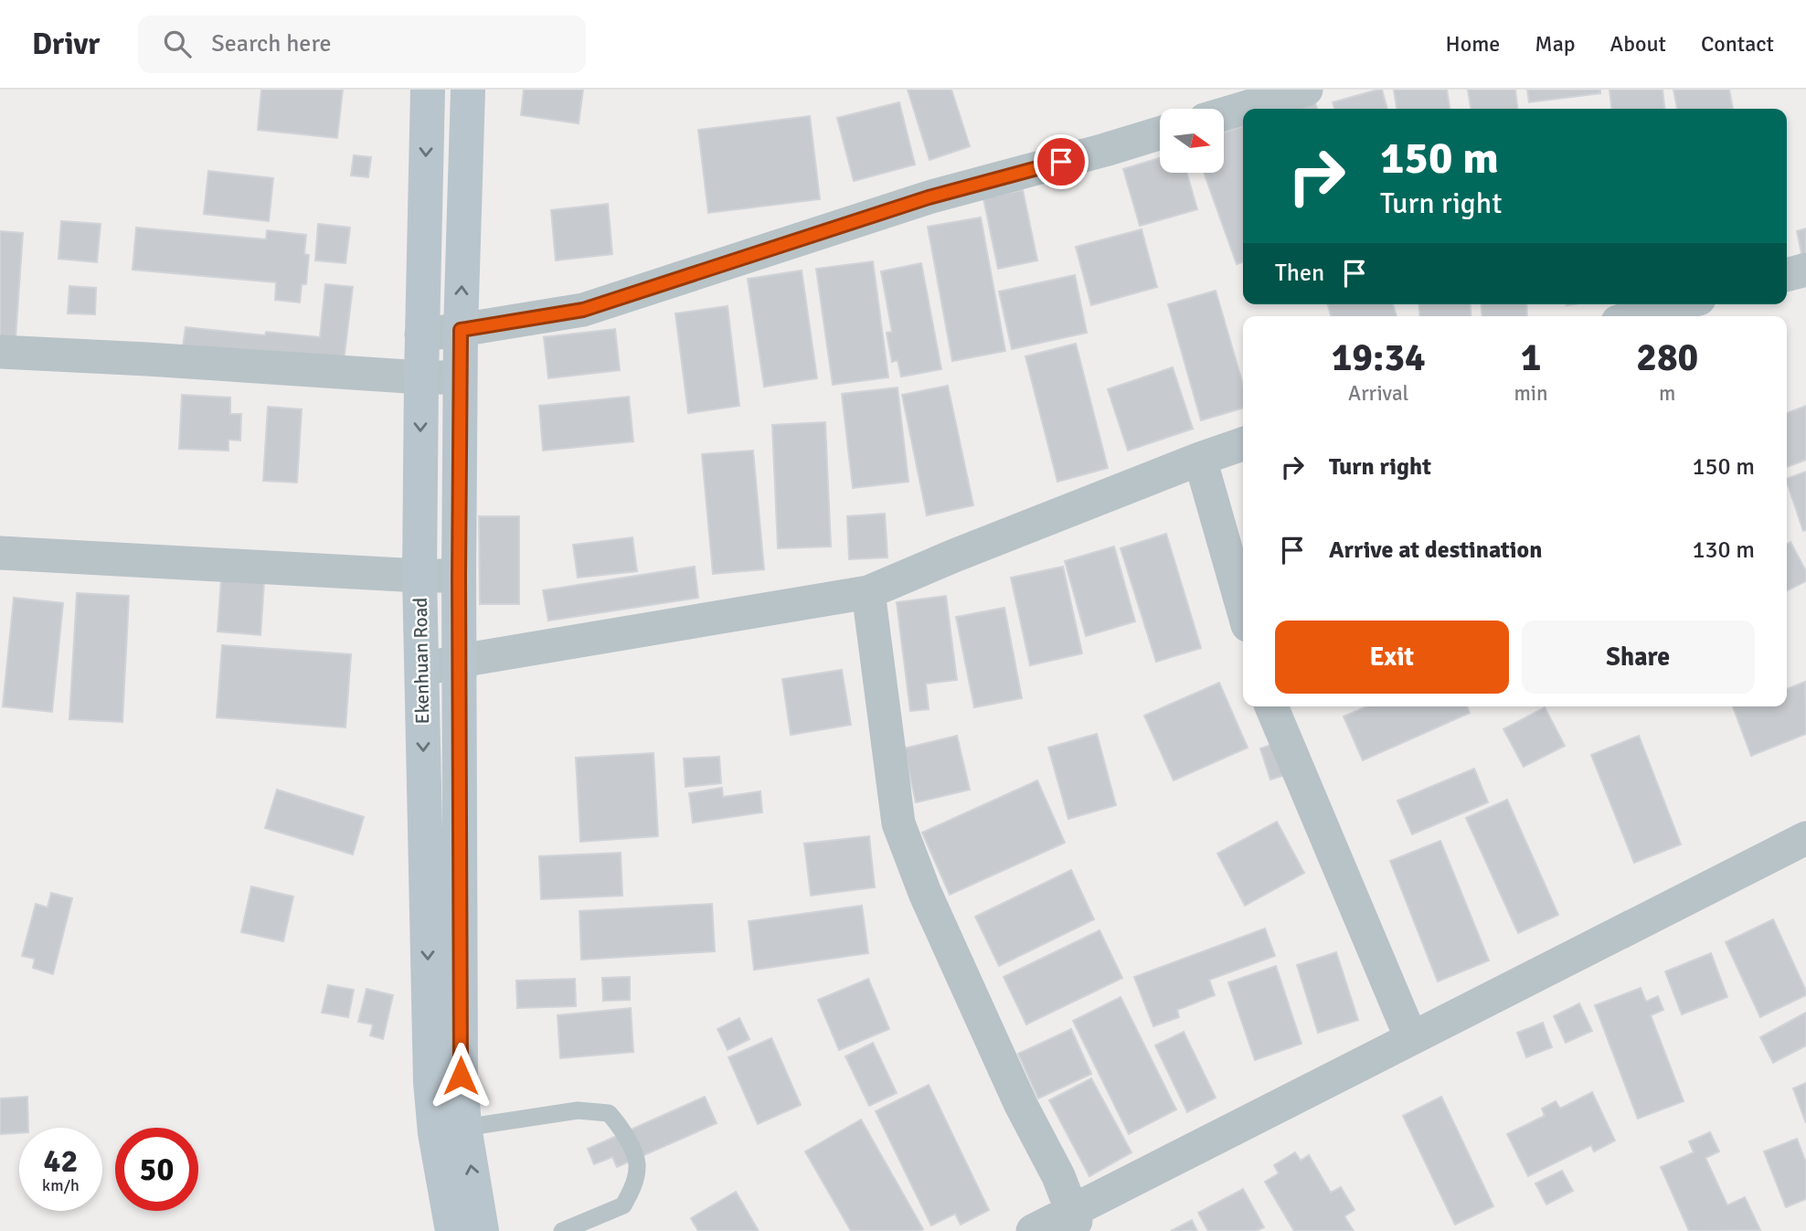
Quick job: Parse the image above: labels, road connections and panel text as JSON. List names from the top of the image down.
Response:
{
  "streets": {
    "main road": ["Ekenhuan Road"]
  },
  "north": "right",
  "page": {
    "header": "Drivr",
    "search": "Search here",
    "nav": [
      "Home",
      "Map",
      "About",
      "Contact"
    ],
    "turn": ["150 m", "Turn right"],
    "then": "Then",
    "eta": [
      "19:34",
      "Arrival",
      "1",
      "min",
      "280",
      "m"
    ],
    "list": [
      {
        "name": "Turn right",
        "value": "150 m"
      },
      {
        "name": "Arrive at destination",
        "value": "130 m"
      }
    ],
    "buttons": ["Exit", "Share"],
    "speed": "42 km/h",
    "limit": "50"
  }
}
